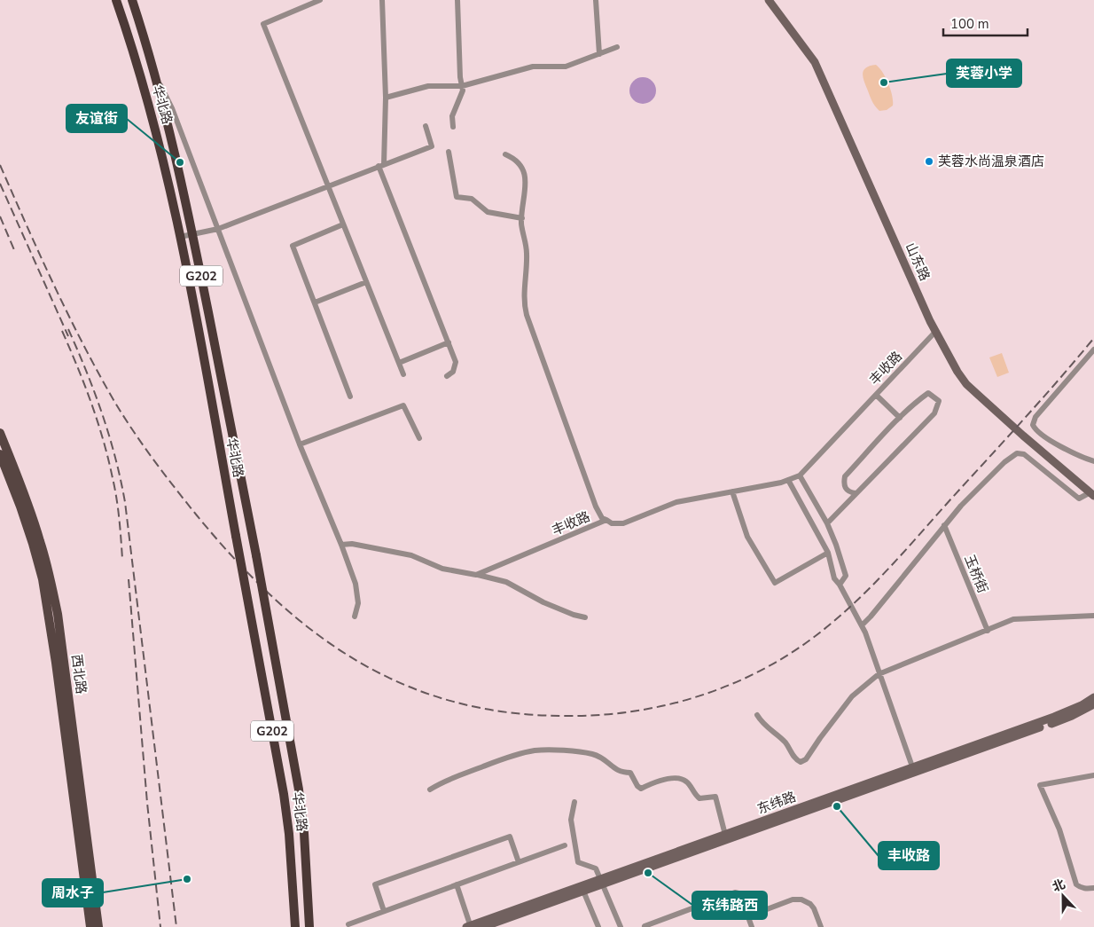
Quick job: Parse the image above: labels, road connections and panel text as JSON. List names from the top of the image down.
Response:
{
  "streets": {
    "highway": ["华北路", "G202"],
    "main road": ["山东路", "西北路", "东纬路"],
    "street": ["丰收路", "玉桥街"]
  },
  "crossings": [
    ["山东路", "丰收路"]
  ],
  "places": [
    "芙蓉小学",
    "芙蓉水尚温泉酒店",
    "友谊街",
    "丰收路",
    "东纬路西",
    "周水子"
  ],
  "scale_bar": "100 m",
  "north": "top"
}
